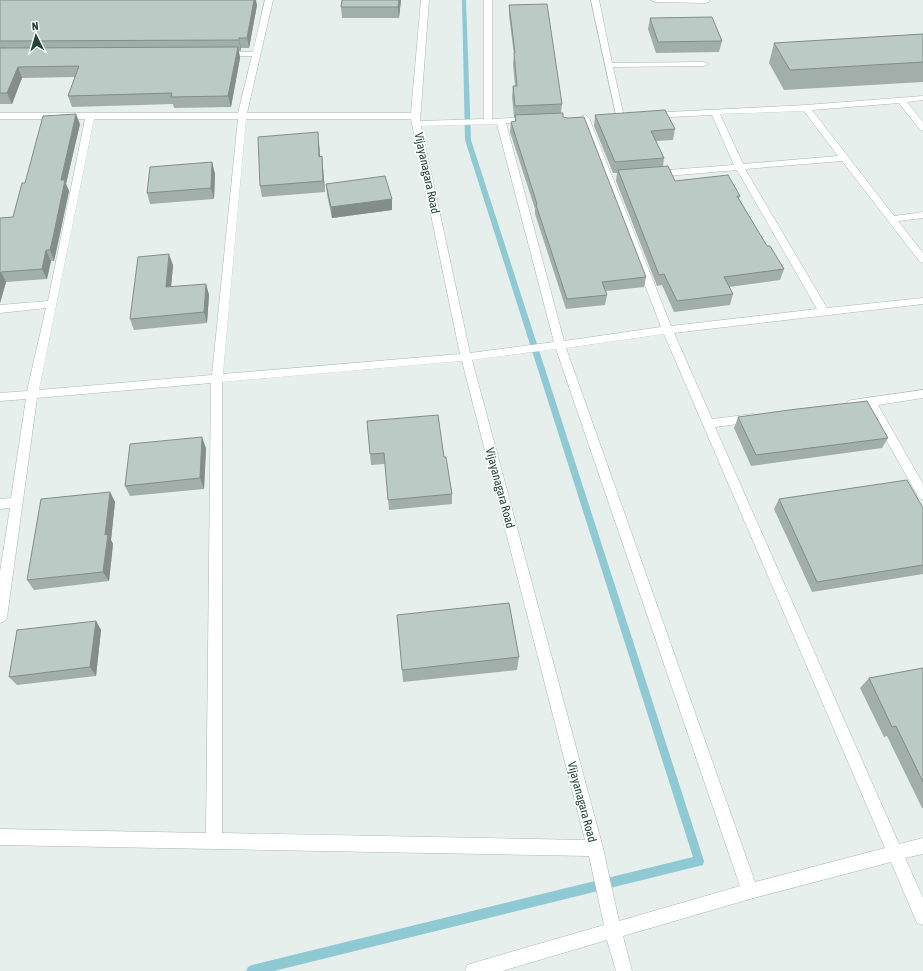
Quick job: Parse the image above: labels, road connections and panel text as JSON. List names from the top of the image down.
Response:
{
  "streets": {
    "street": ["Vijayanagara Road"]
  },
  "north": "top"
}
